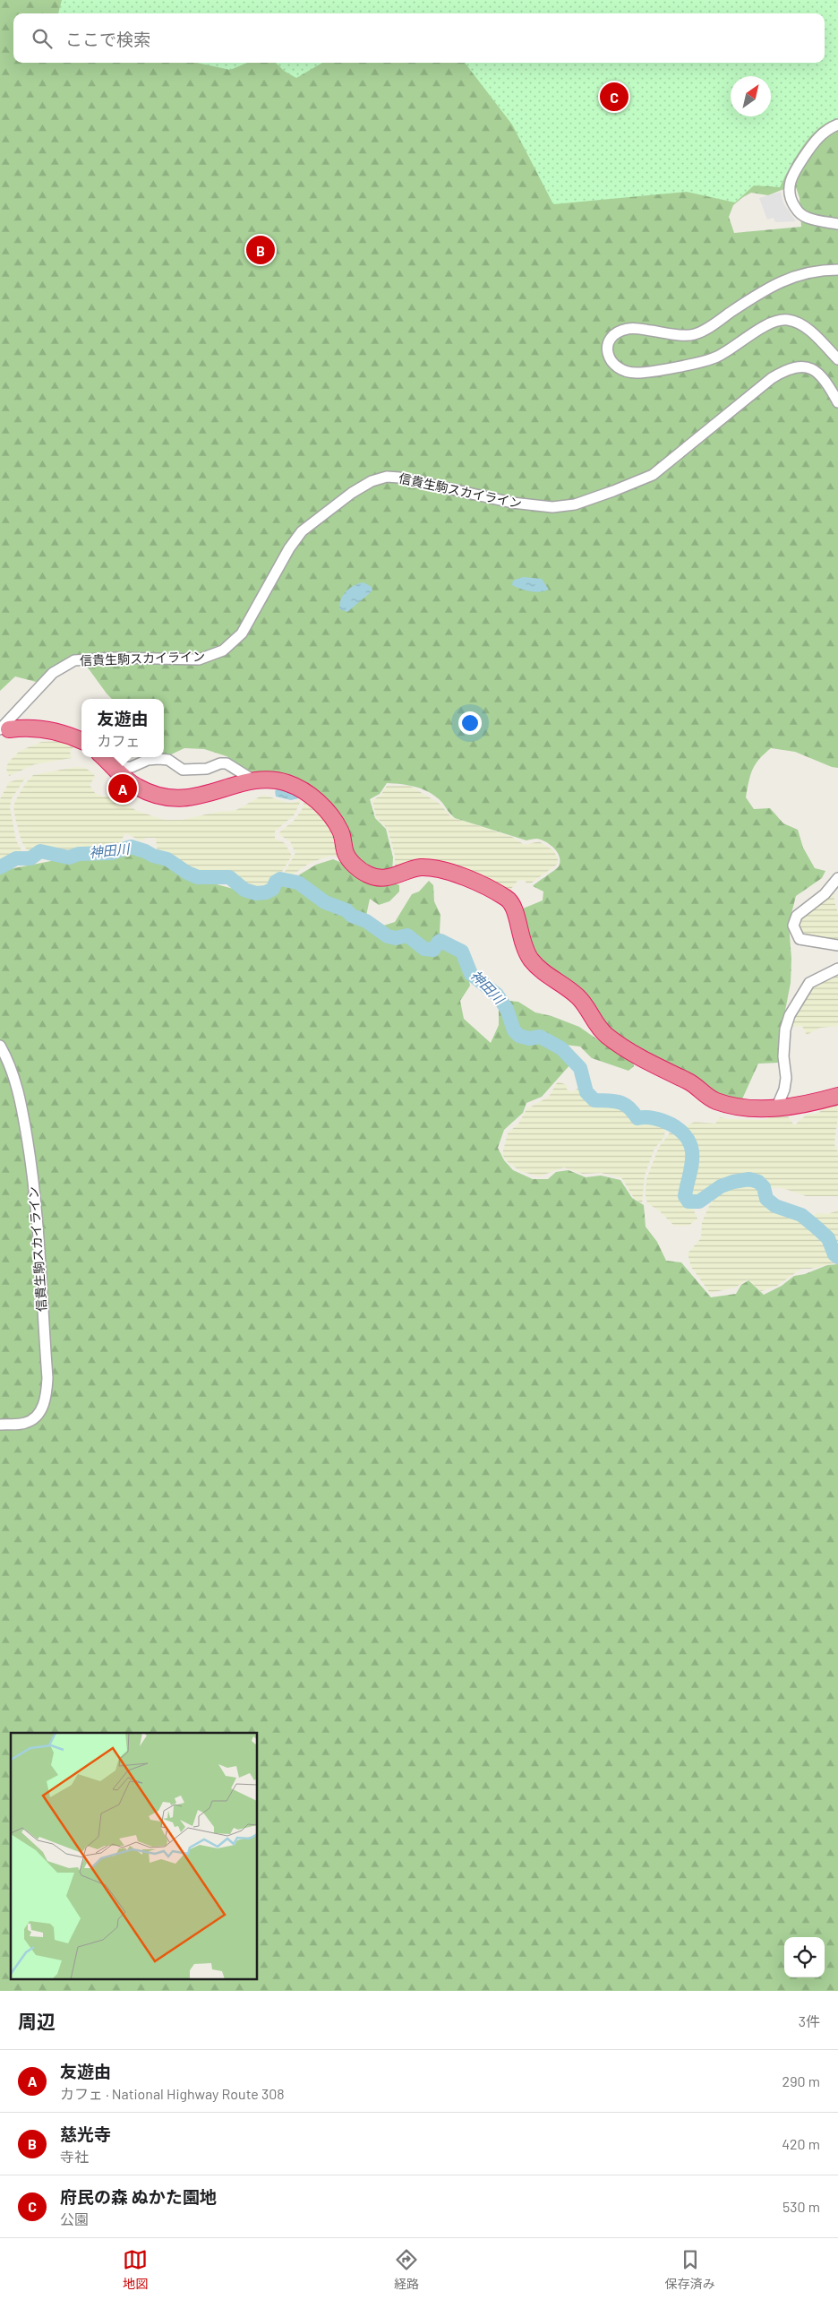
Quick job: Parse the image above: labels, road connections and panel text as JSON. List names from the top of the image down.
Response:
{
  "streets": {
    "street": ["信貴生駒スカイライン"]
  },
  "water": ["神田川"],
  "north": "top right",
  "page": {
    "search": "ここで検索",
    "pins": ["C", "B", "A"],
    "popup": ["友遊由", "カフェ"],
    "heading": ["周辺", "3件"],
    "list": [
      {
        "mark": "A",
        "name": "友遊由",
        "note": "カフェ · National Highway Route 308",
        "value": "290 m"
      },
      {
        "mark": "B",
        "name": "慈光寺",
        "note": "寺社",
        "value": "420 m"
      },
      {
        "mark": "C",
        "name": "府民の森 ぬかた園地",
        "note": "公園",
        "value": "530 m"
      }
    ],
    "nav": ["地図", "経路", "保存済み"]
  }
}
